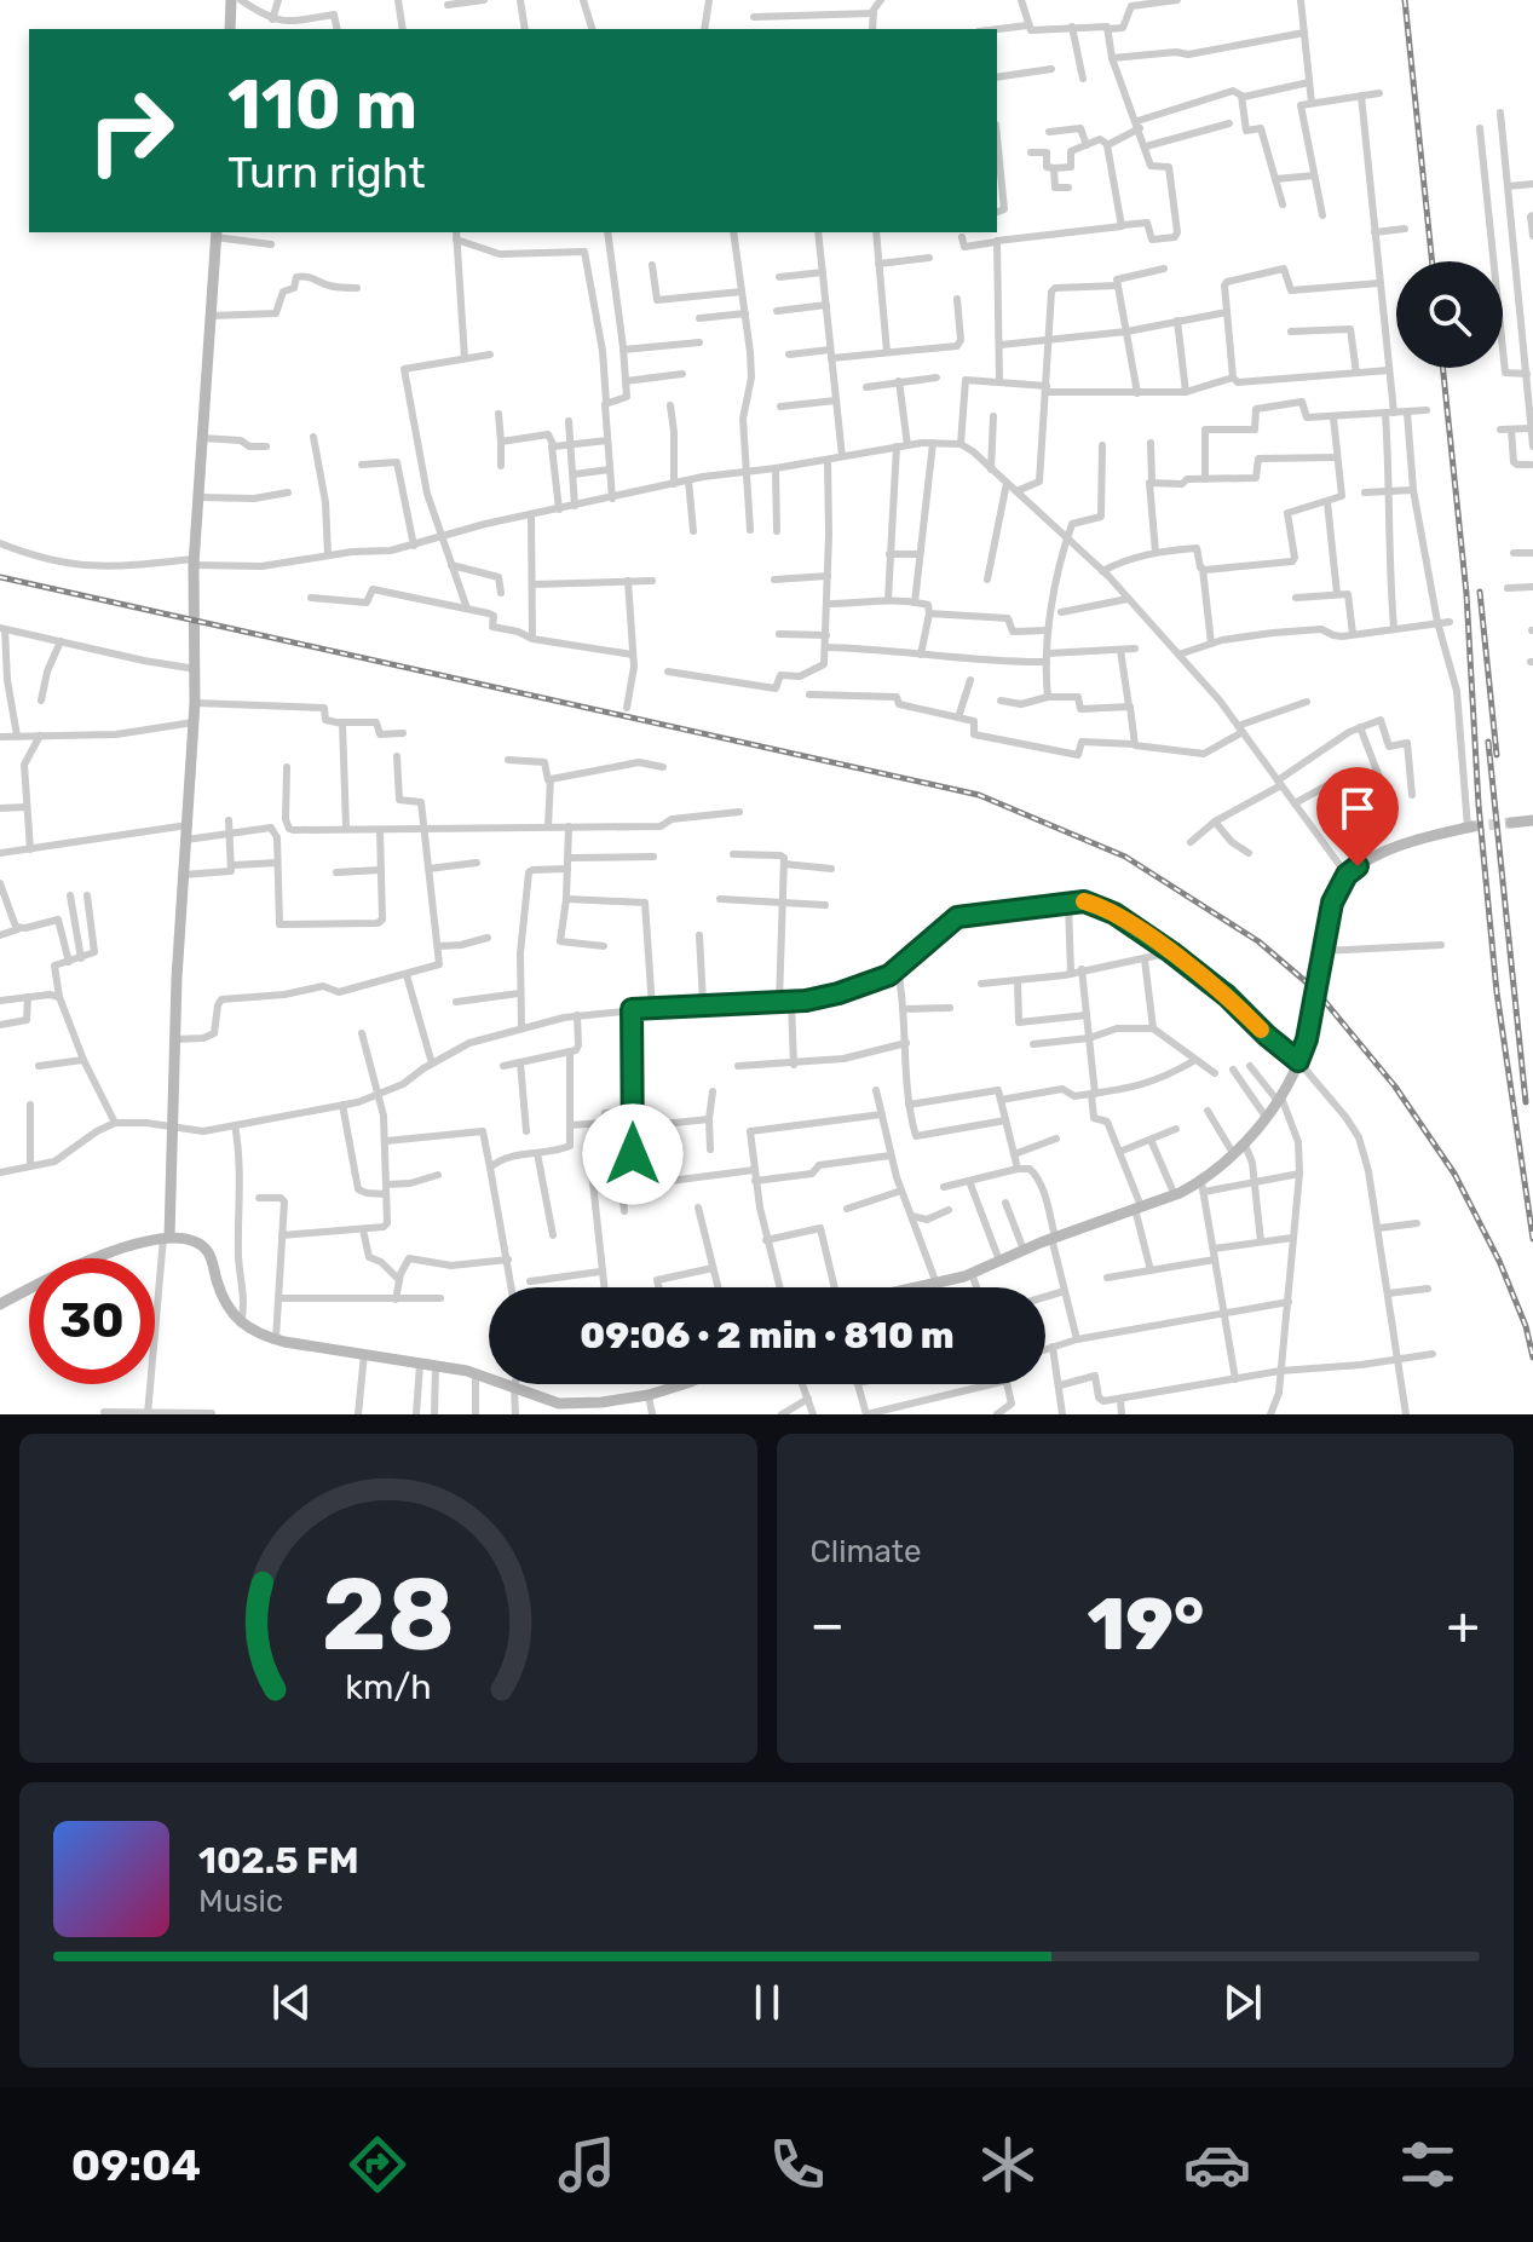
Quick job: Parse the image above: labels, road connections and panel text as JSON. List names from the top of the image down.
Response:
{
  "page": {
    "turn": ["110 m", "Turn right"],
    "limit": "30",
    "trip": "09:06 · 2 min · 810 m",
    "tile": "Climate",
    "heat": ["−", "19°", "+"],
    "song": ["102.5 FM", "Music"],
    "tabs": "09:04",
    "gauge": ["28", "km/h"]
  }
}
